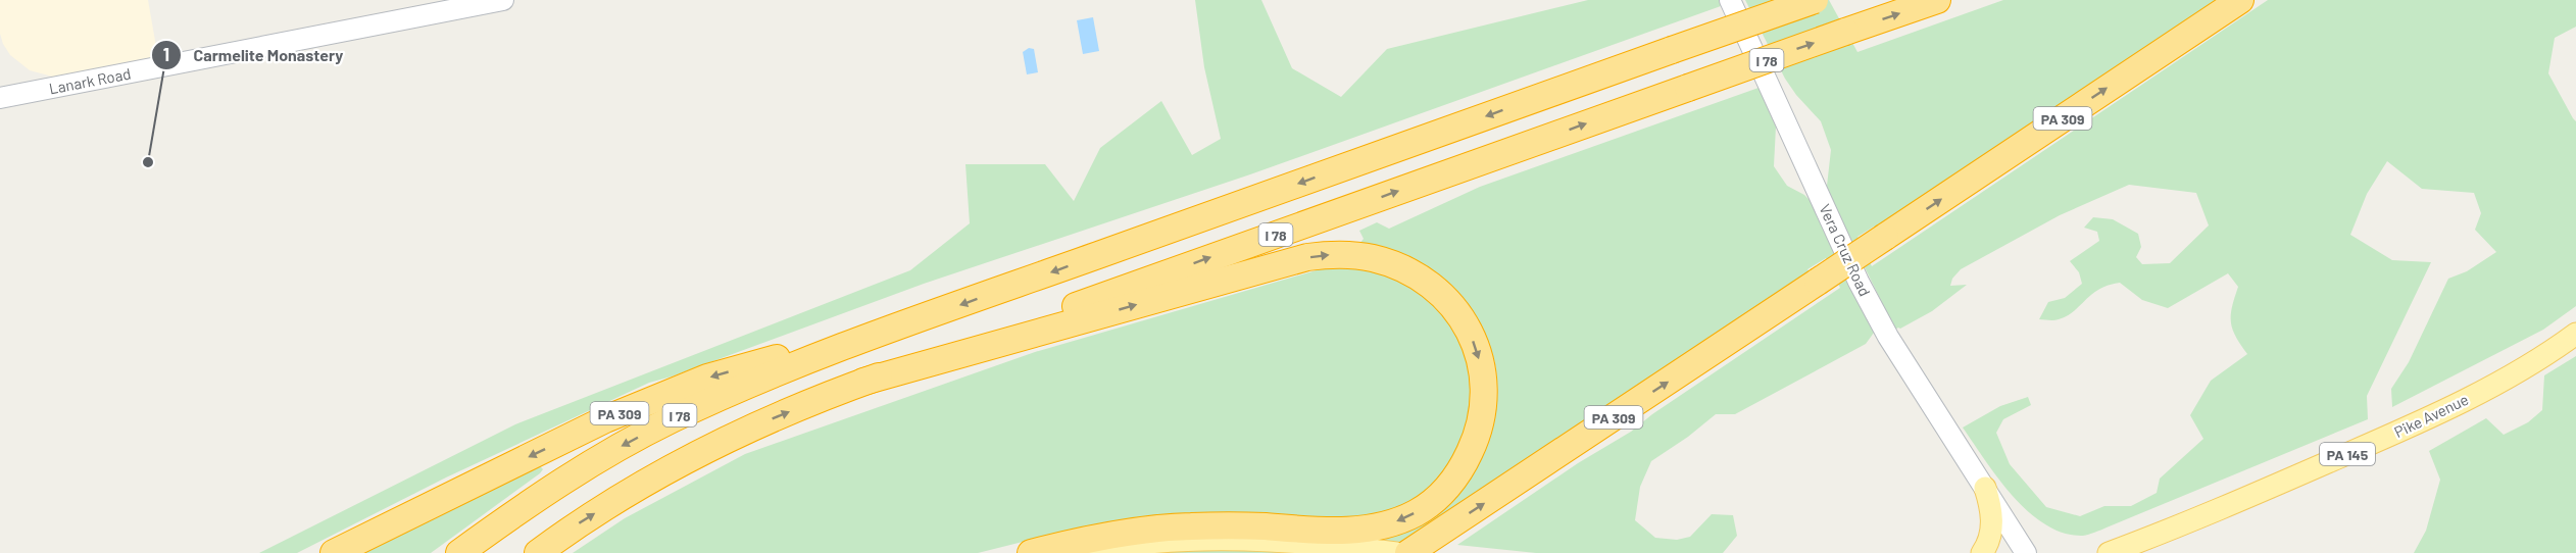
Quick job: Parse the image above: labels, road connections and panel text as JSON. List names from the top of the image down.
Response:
{
  "streets": {
    "highway": ["I 78", "PA 309"],
    "main road": [
      "Lanark Road",
      "Vera Cruz Road",
      "Pike Avenue",
      "PA 145"
    ]
  },
  "crossings": [
    ["I 78", "PA 309"]
  ],
  "places": ["Carmelite Monastery"]
}
